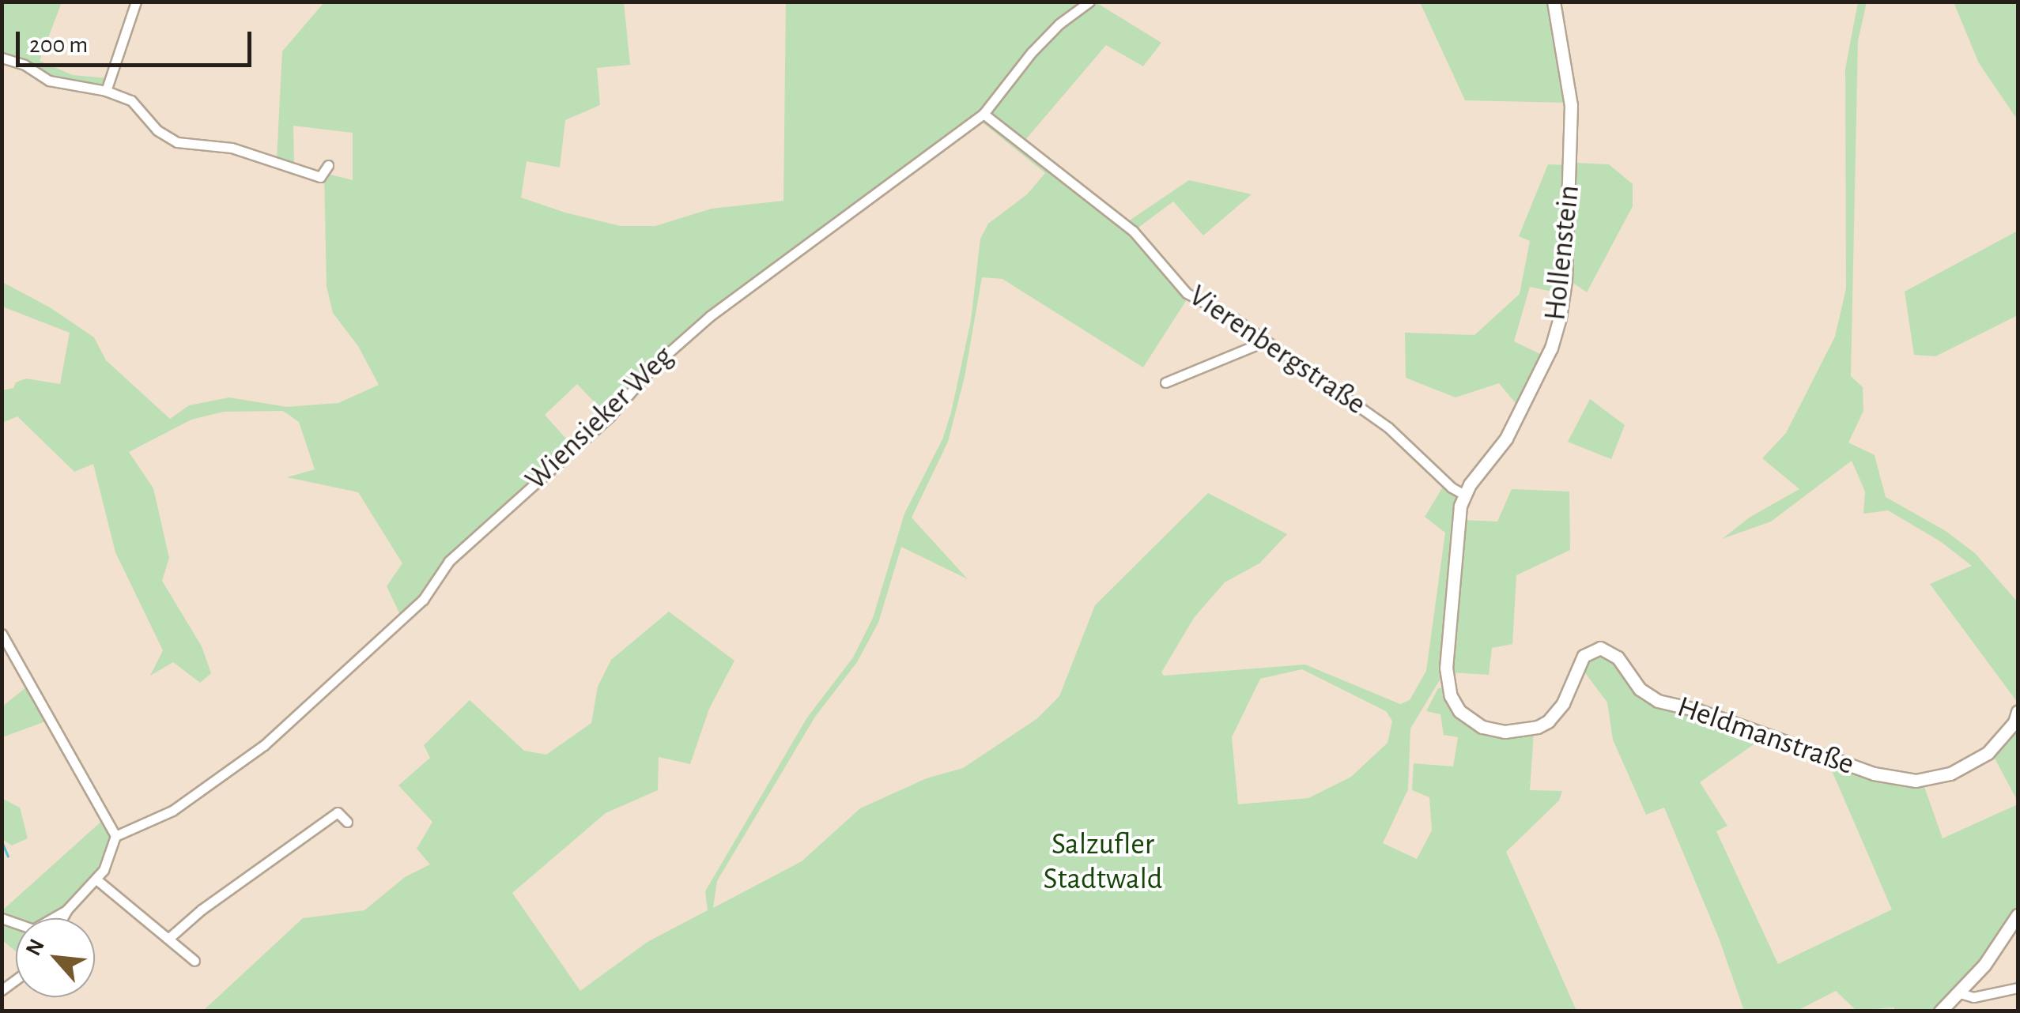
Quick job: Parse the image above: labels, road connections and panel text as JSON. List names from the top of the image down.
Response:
{
  "streets": {
    "main road": ["Hollenstein", "Heldmanstraße"],
    "street": ["Vierenbergstraße", "Wiensieker Weg"]
  },
  "crossings": [
    ["Hollenstein", "Vierenbergstraße"],
    ["Hollenstein", "Heldmanstraße"],
    ["Vierenbergstraße", "Wiensieker Weg"],
    ["Vierenbergstraße", "Heldmanstraße"]
  ],
  "parks": ["Salzufler Stadtwald"],
  "scale_bar": "200 m",
  "north": "top left"
}
